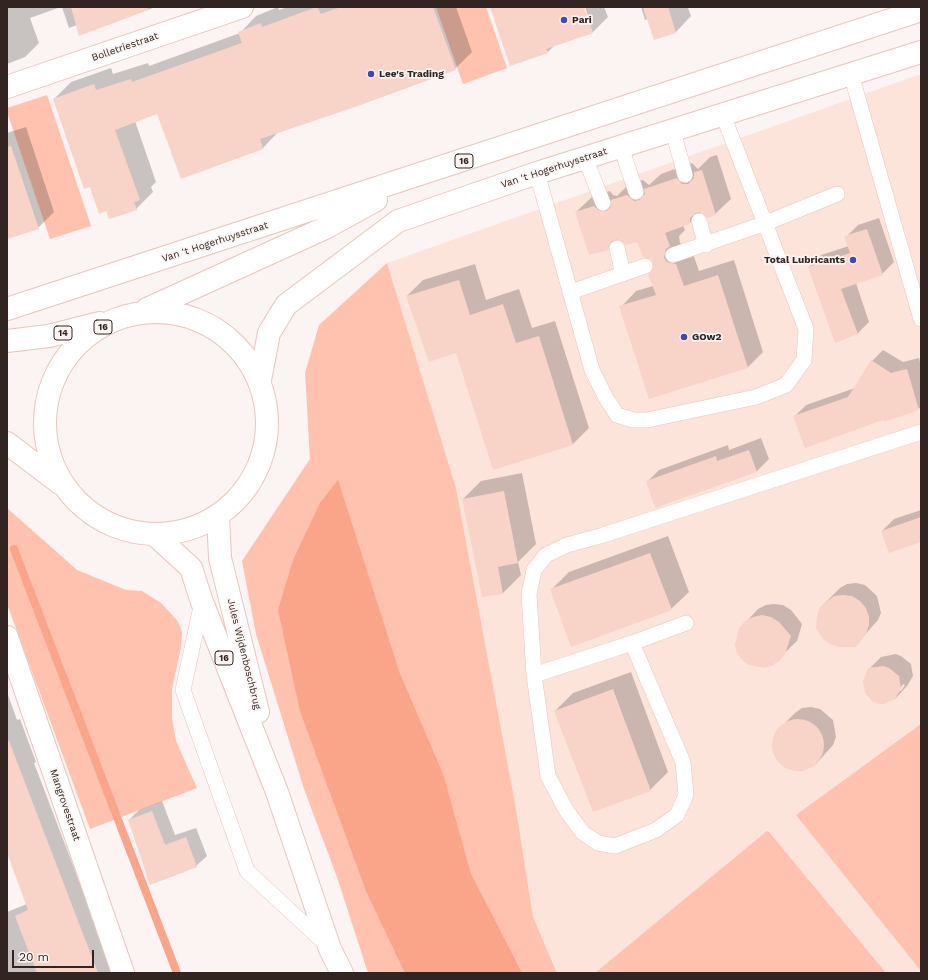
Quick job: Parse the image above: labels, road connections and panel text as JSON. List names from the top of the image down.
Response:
{
  "streets": {
    "main road": [
      "Bolletriestraat",
      "16",
      "Van 't Hogerhuysstraat",
      "14",
      "Jules Wijdenboschbrug",
      "Mangrovestraat"
    ]
  },
  "crossings": [
    ["16", "Van 't Hogerhuysstraat"],
    ["16", "14"],
    ["16", "Jules Wijdenboschbrug"]
  ],
  "places": [
    "Pari",
    "Lee's Trading",
    "Total Lubricants",
    "GOw2"
  ],
  "scale_bar": "20 m"
}
